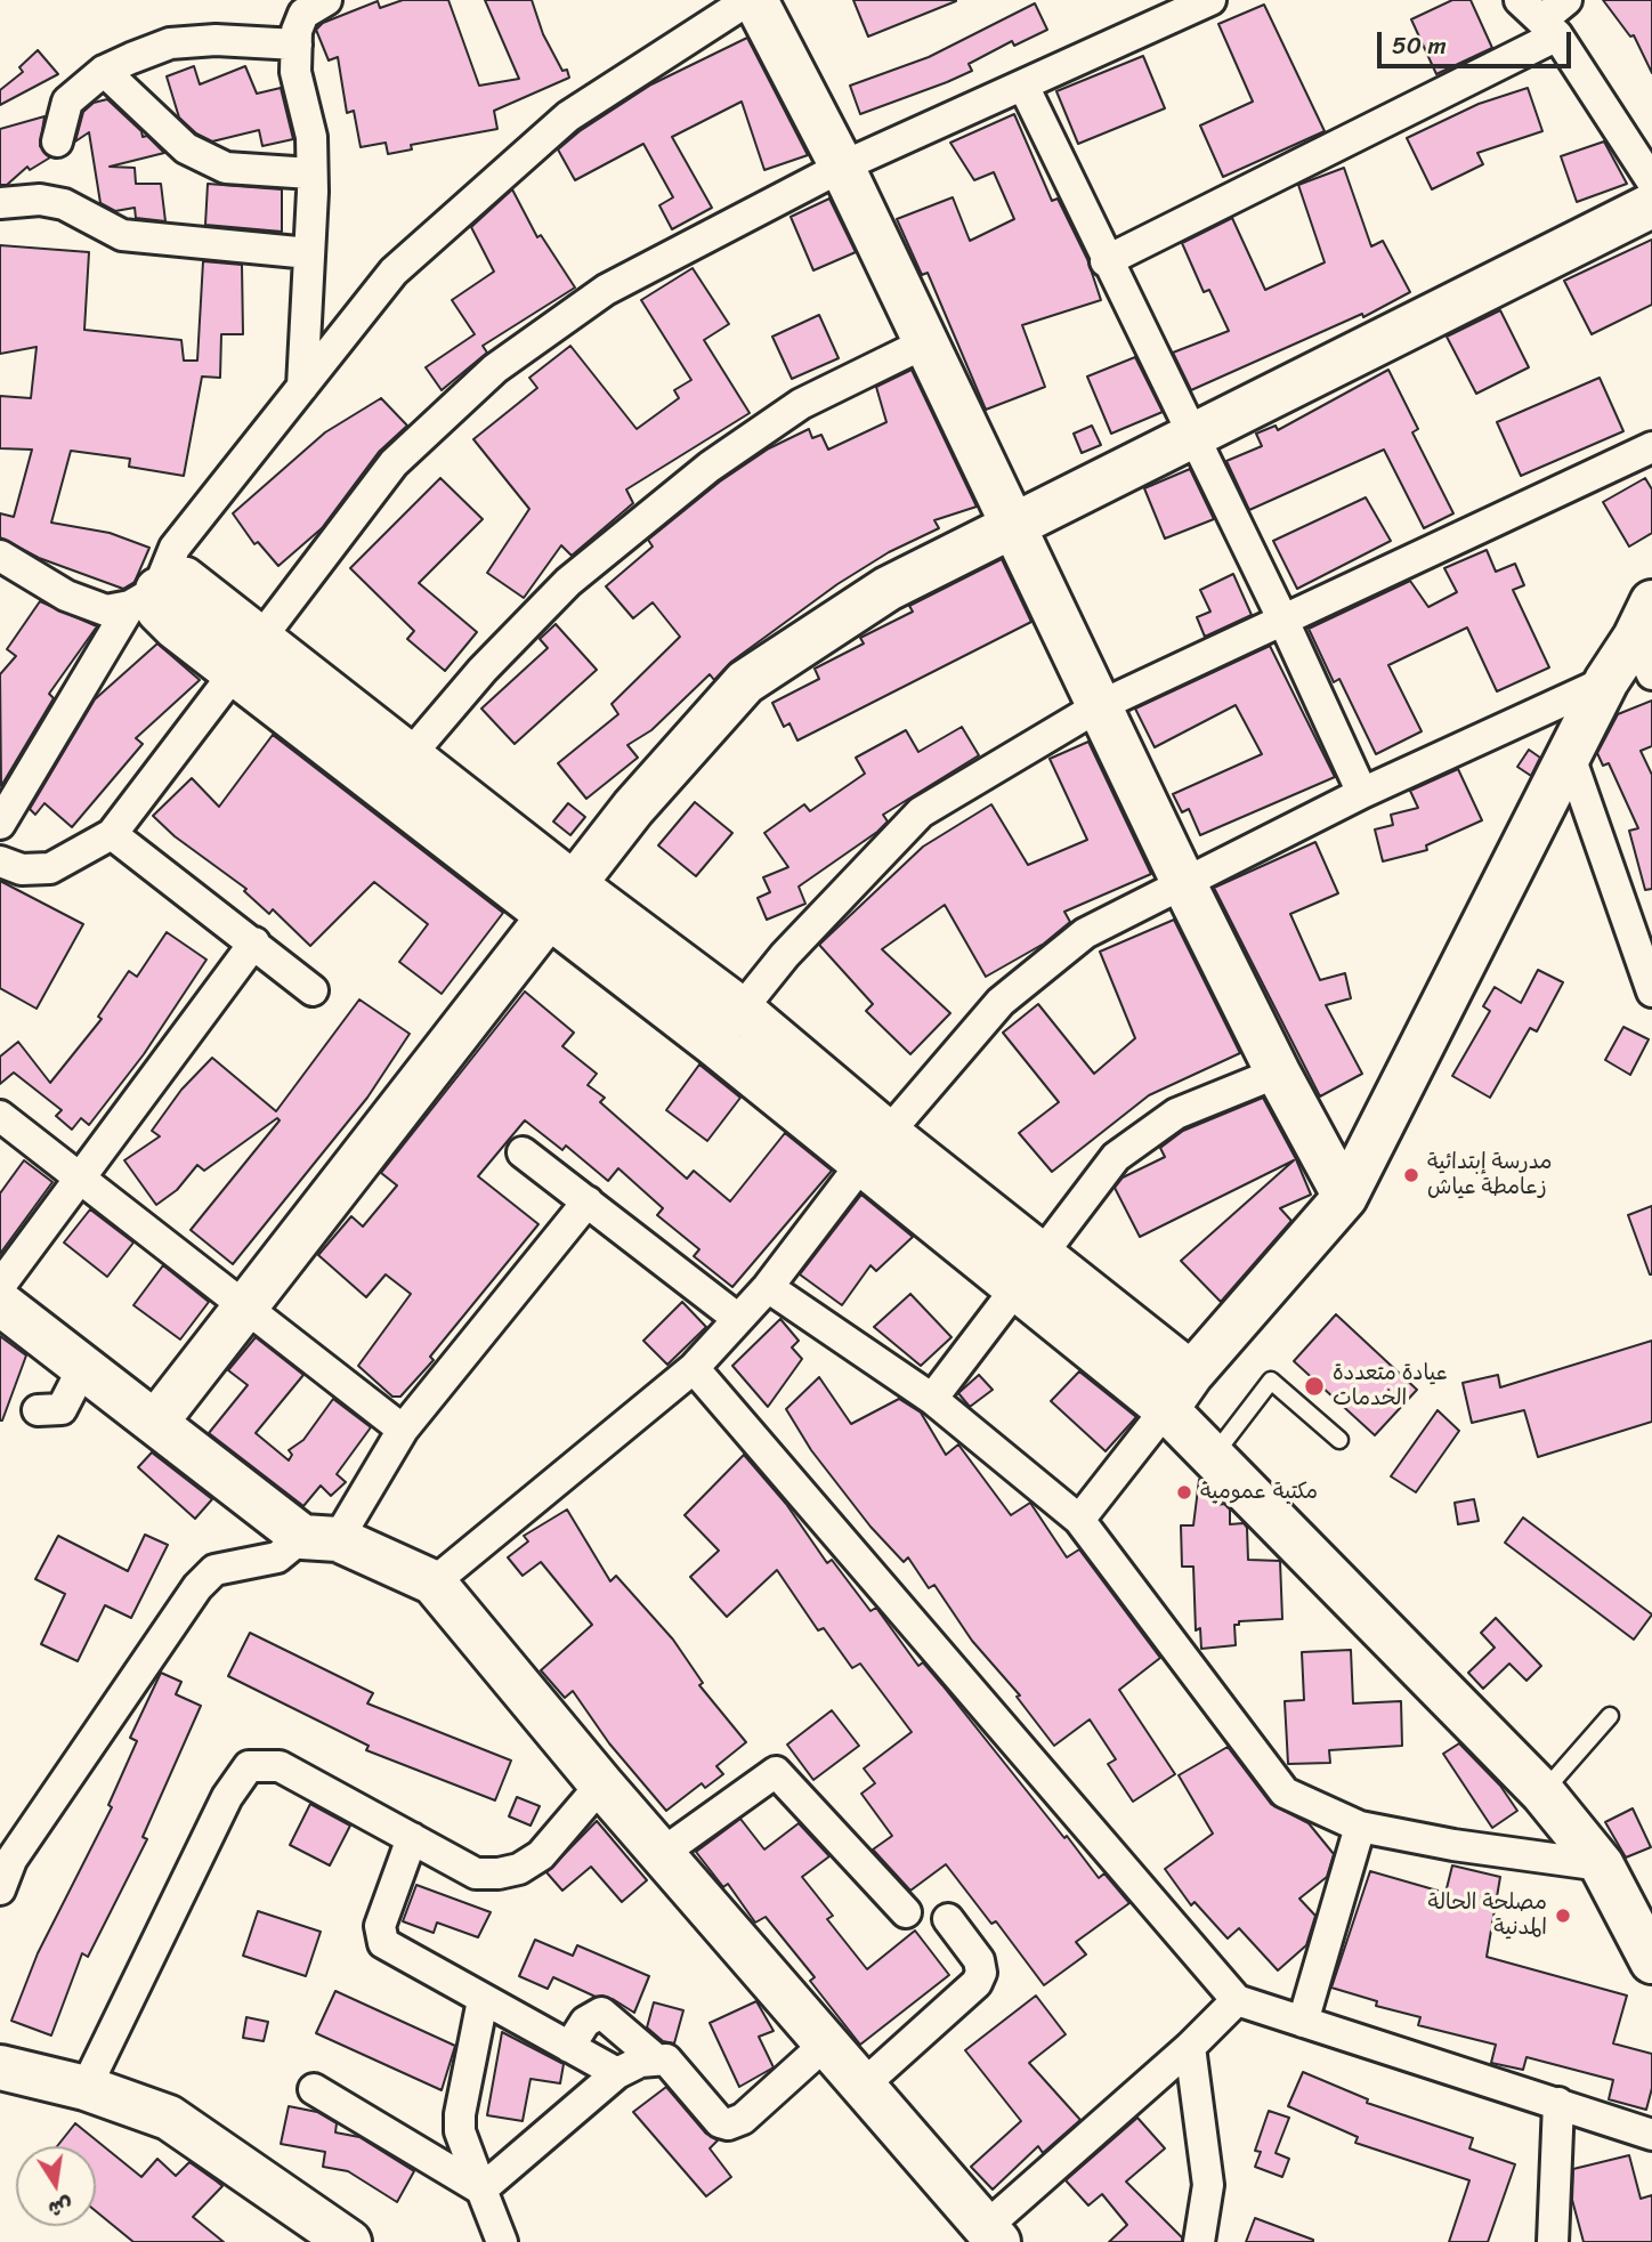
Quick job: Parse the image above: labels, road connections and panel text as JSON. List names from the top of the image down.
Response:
{
  "places": [
    "مدرسة إبتدائية زعامطة عياش",
    "عيادة متعددة الخدمات",
    "مكتبة عمومية",
    "مصلحة الحالة المدنية"
  ],
  "scale_bar": "50 m",
  "north": "bottom"
}
